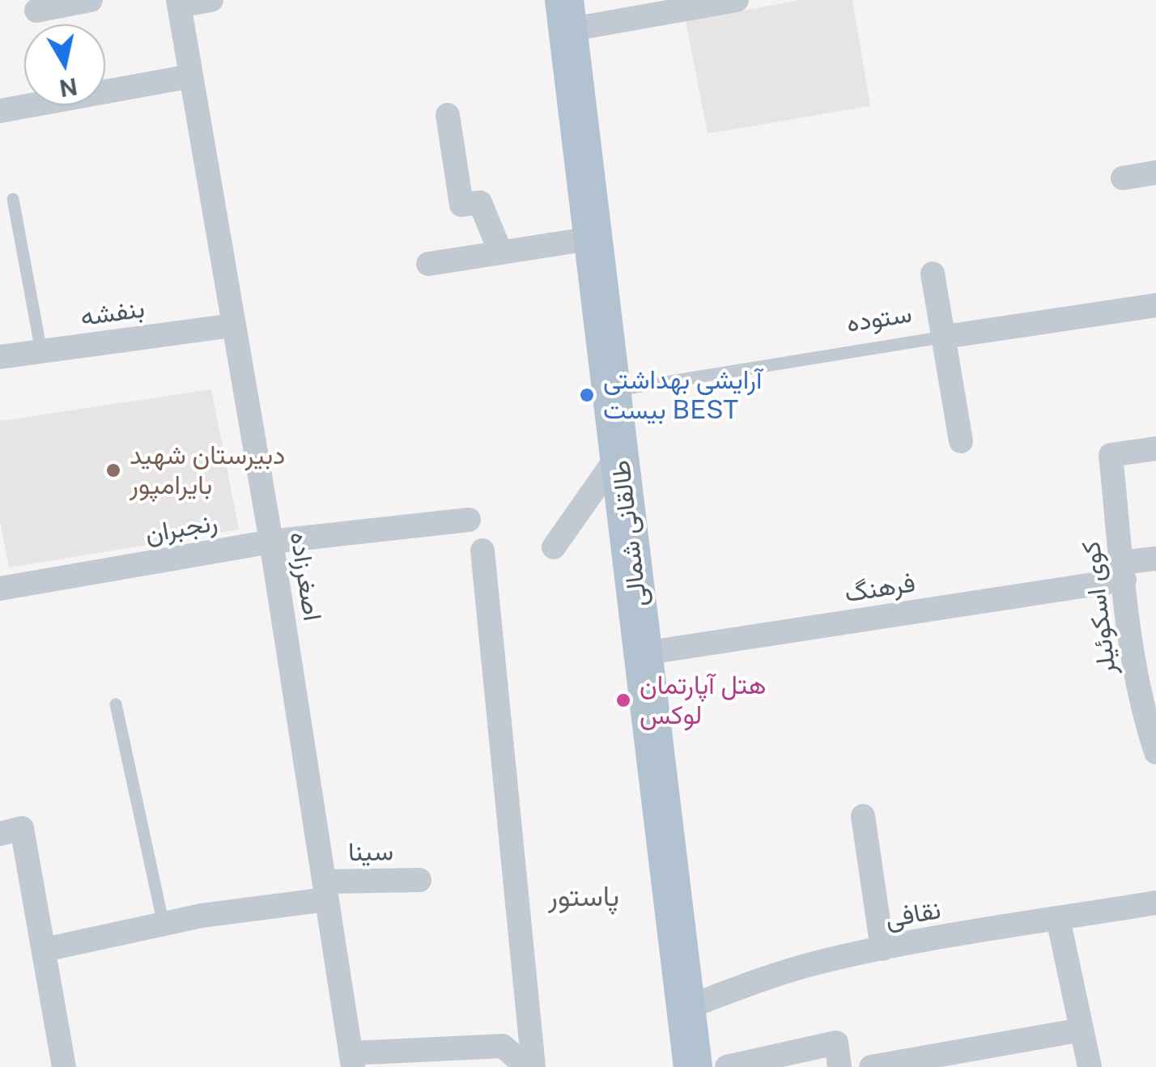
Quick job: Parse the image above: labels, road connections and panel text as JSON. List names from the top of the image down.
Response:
{
  "streets": {
    "main road": ["طالقانی شمالی"],
    "street": [
      "بنفشه",
      "ستوده",
      "رنجبران",
      "اصغرزاده",
      "فرهنگ",
      "کوی اسکوئیلر",
      "سینا",
      "نقافی"
    ]
  },
  "crossings": [
    ["بنفشه", "اصغرزاده"],
    ["ستوده", "طالقانی شمالی"],
    ["رنجبران", "اصغرزاده"],
    ["طالقانی شمالی", "فرهنگ"],
    ["طالقانی شمالی", "نقافی"],
    ["اصغرزاده", "سینا"],
    ["فرهنگ", "کوی اسکوئیلر"]
  ],
  "districts": ["پاستور"],
  "places": ["آرایشی بهداشتی بیست BEST", "دبیرستان شهید بایرامپور", "هتل آپارتمان لوکس"],
  "north": "bottom"
}
